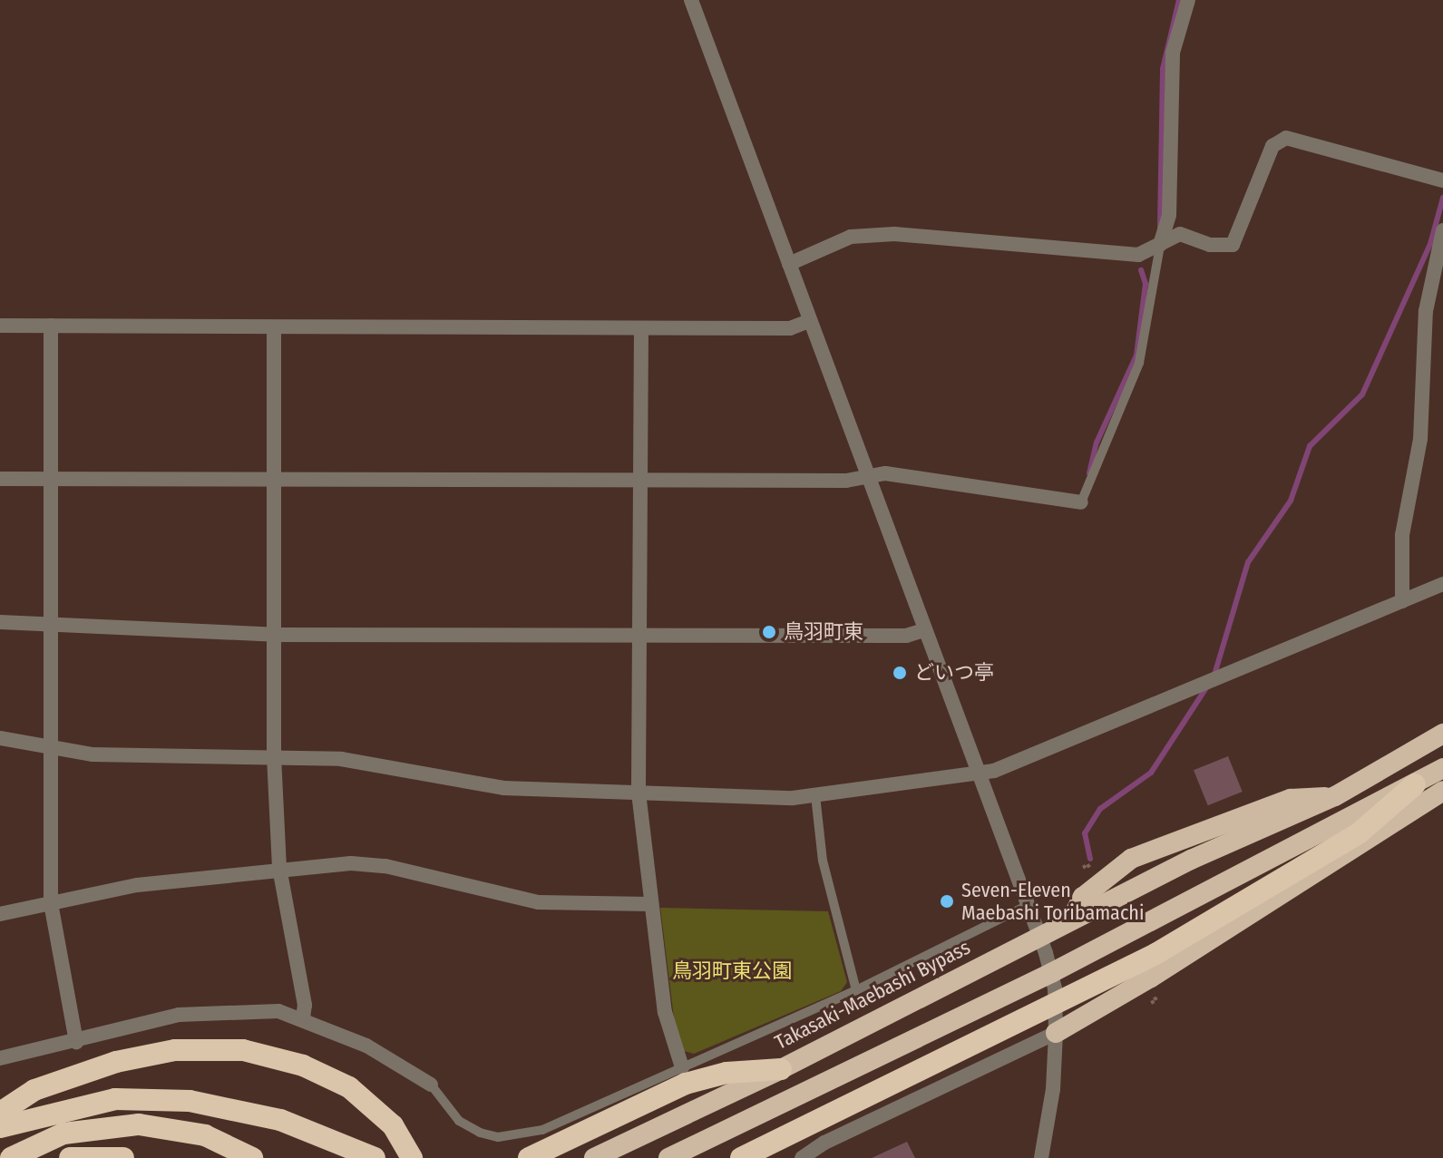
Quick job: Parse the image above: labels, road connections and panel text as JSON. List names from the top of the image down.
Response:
{
  "streets": {
    "highway": ["Takasaki-Maebashi Bypass"]
  },
  "parks": ["鳥羽町東公園"],
  "places": ["鳥羽町東", "どいつ亭", "Seven-Eleven Maebashi Toribamachi"]
}
